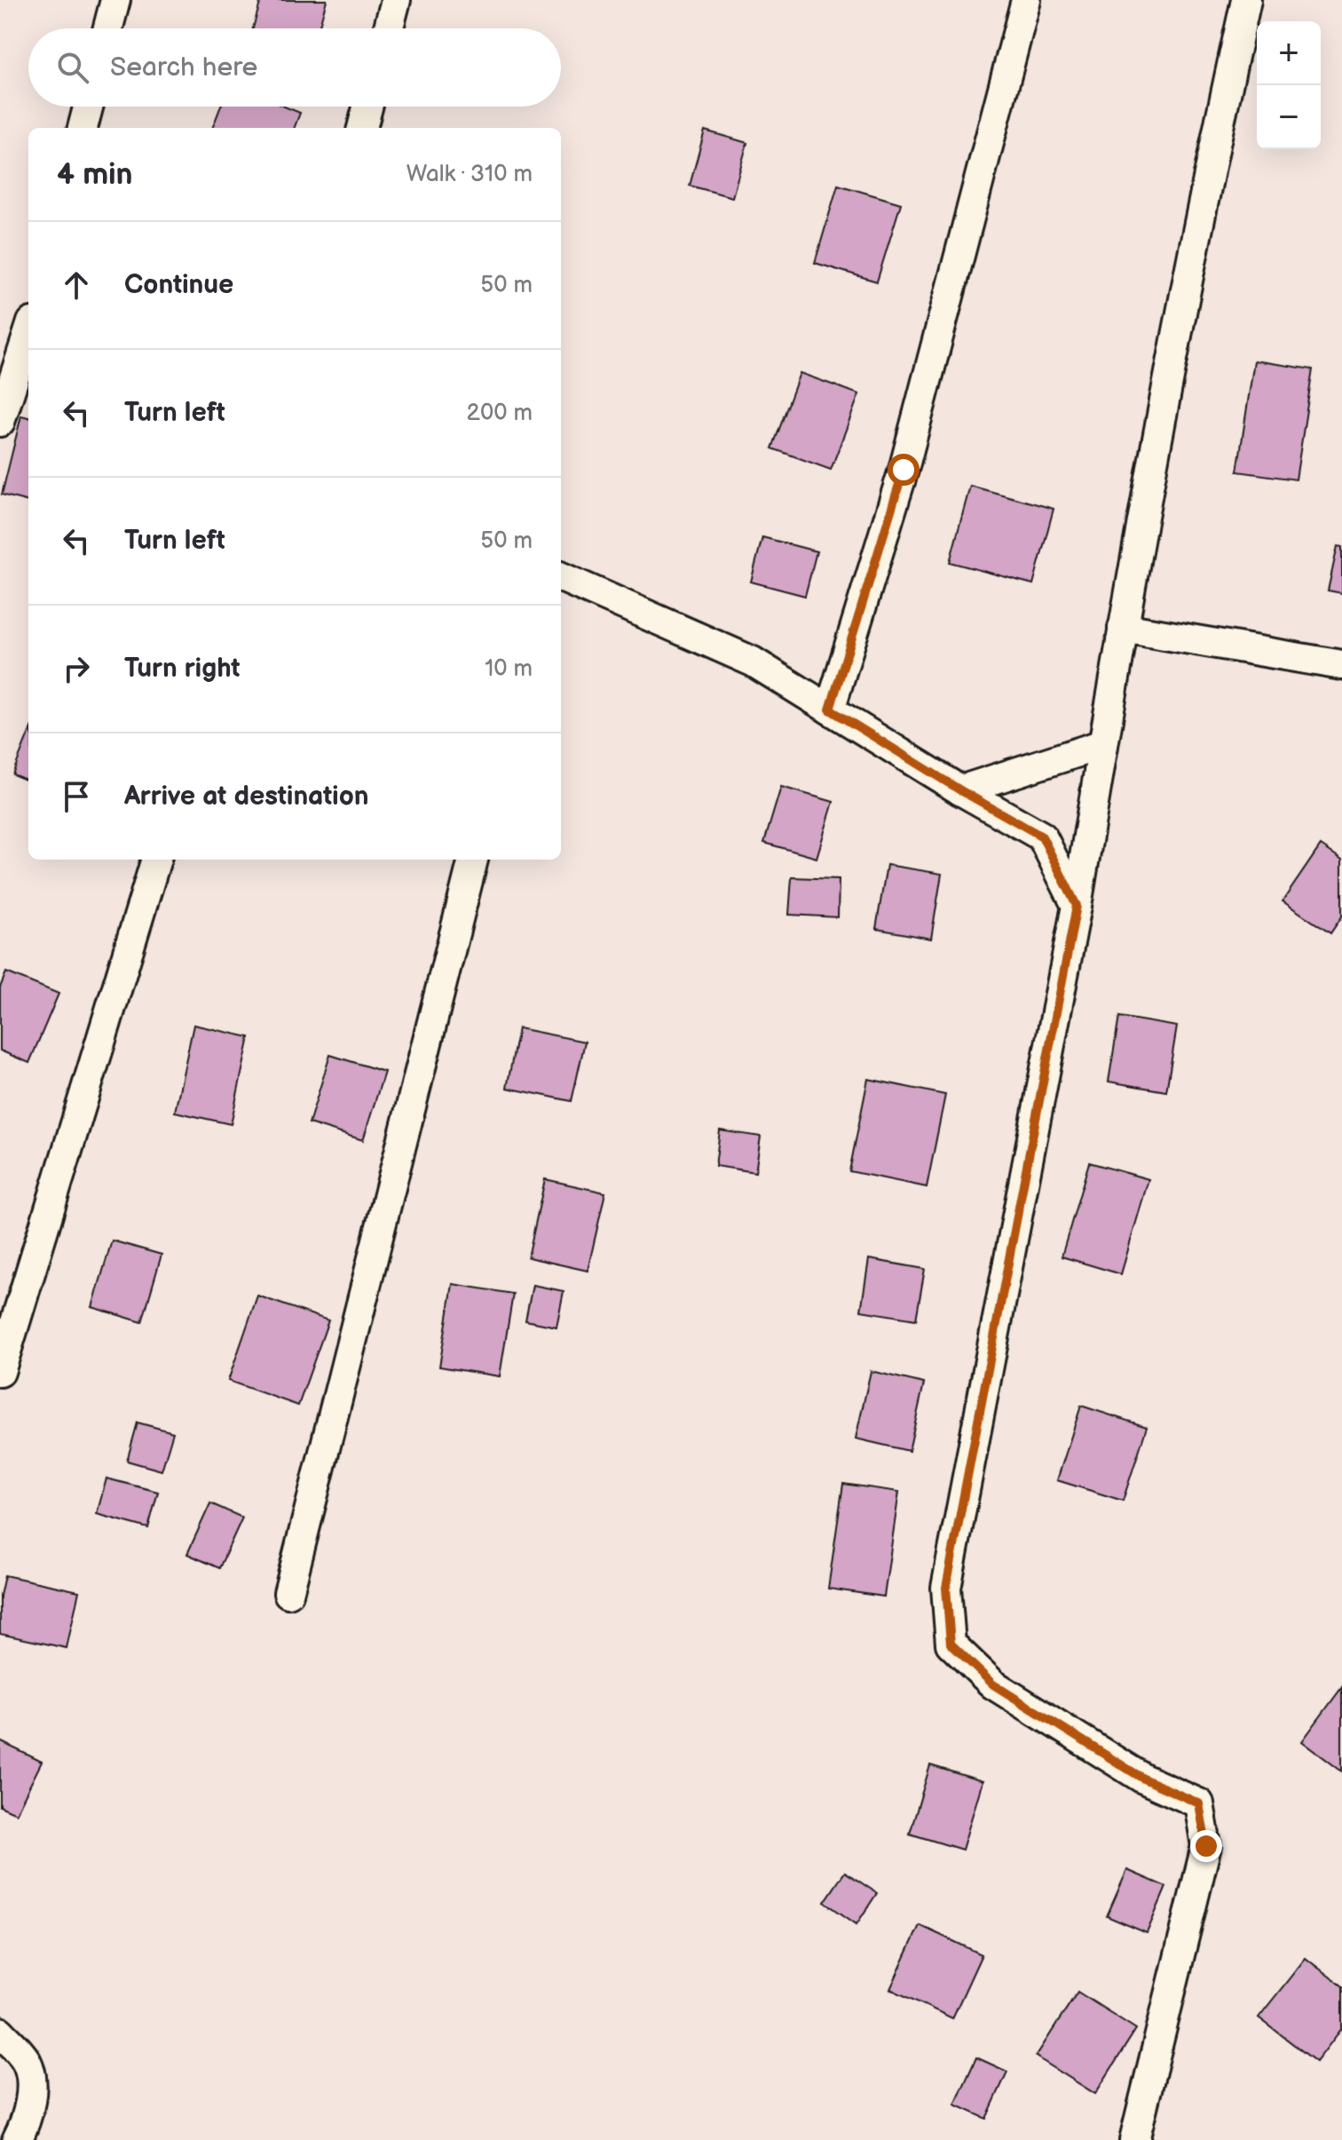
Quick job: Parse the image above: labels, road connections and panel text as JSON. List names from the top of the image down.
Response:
{
  "page": {
    "map_buttons": ["+", "−"],
    "search": "Search here",
    "heading": ["4 min", "Walk · 310 m"],
    "list": [
      ["Continue", "50 m"],
      ["Turn left", "200 m"],
      ["Turn left", "50 m"],
      ["Turn right", "10 m"],
      "Arrive at destination"
    ]
  }
}
